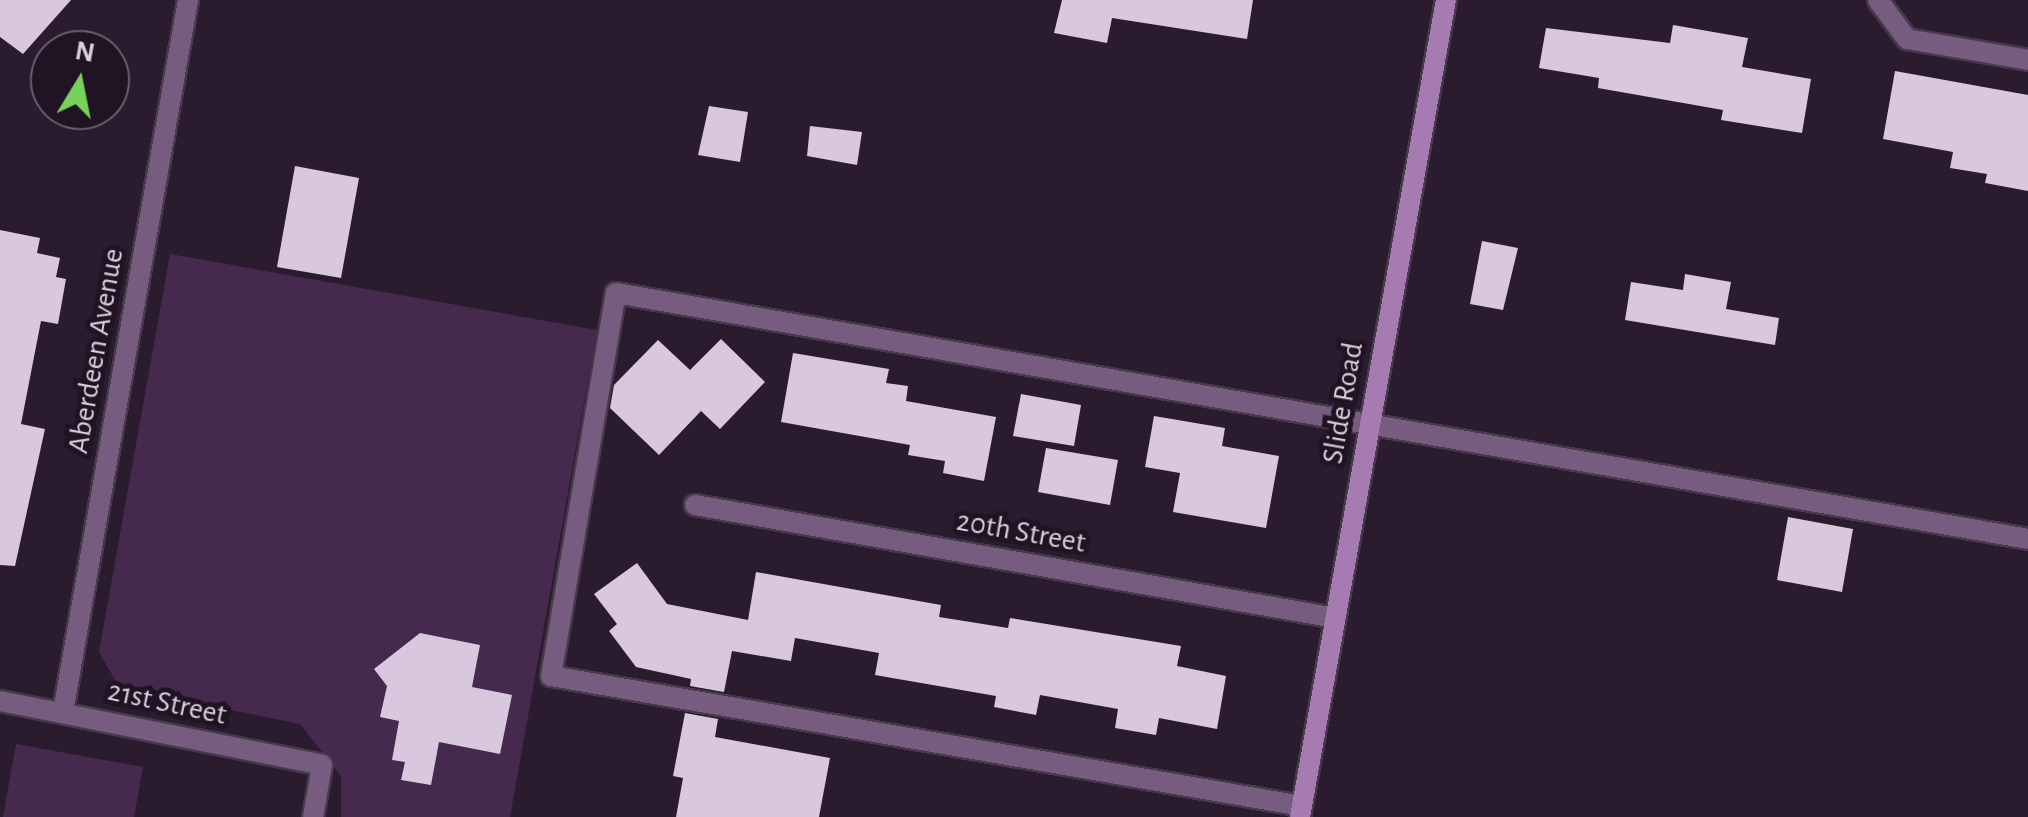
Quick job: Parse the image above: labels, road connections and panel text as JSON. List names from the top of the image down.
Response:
{
  "streets": {
    "main road": ["Slide Road"],
    "street": ["Aberdeen Avenue", "20th Street", "21st Street"]
  },
  "crossings": [
    ["Aberdeen Avenue", "21st Street"],
    ["Slide Road", "20th Street"]
  ],
  "north": "top"
}
